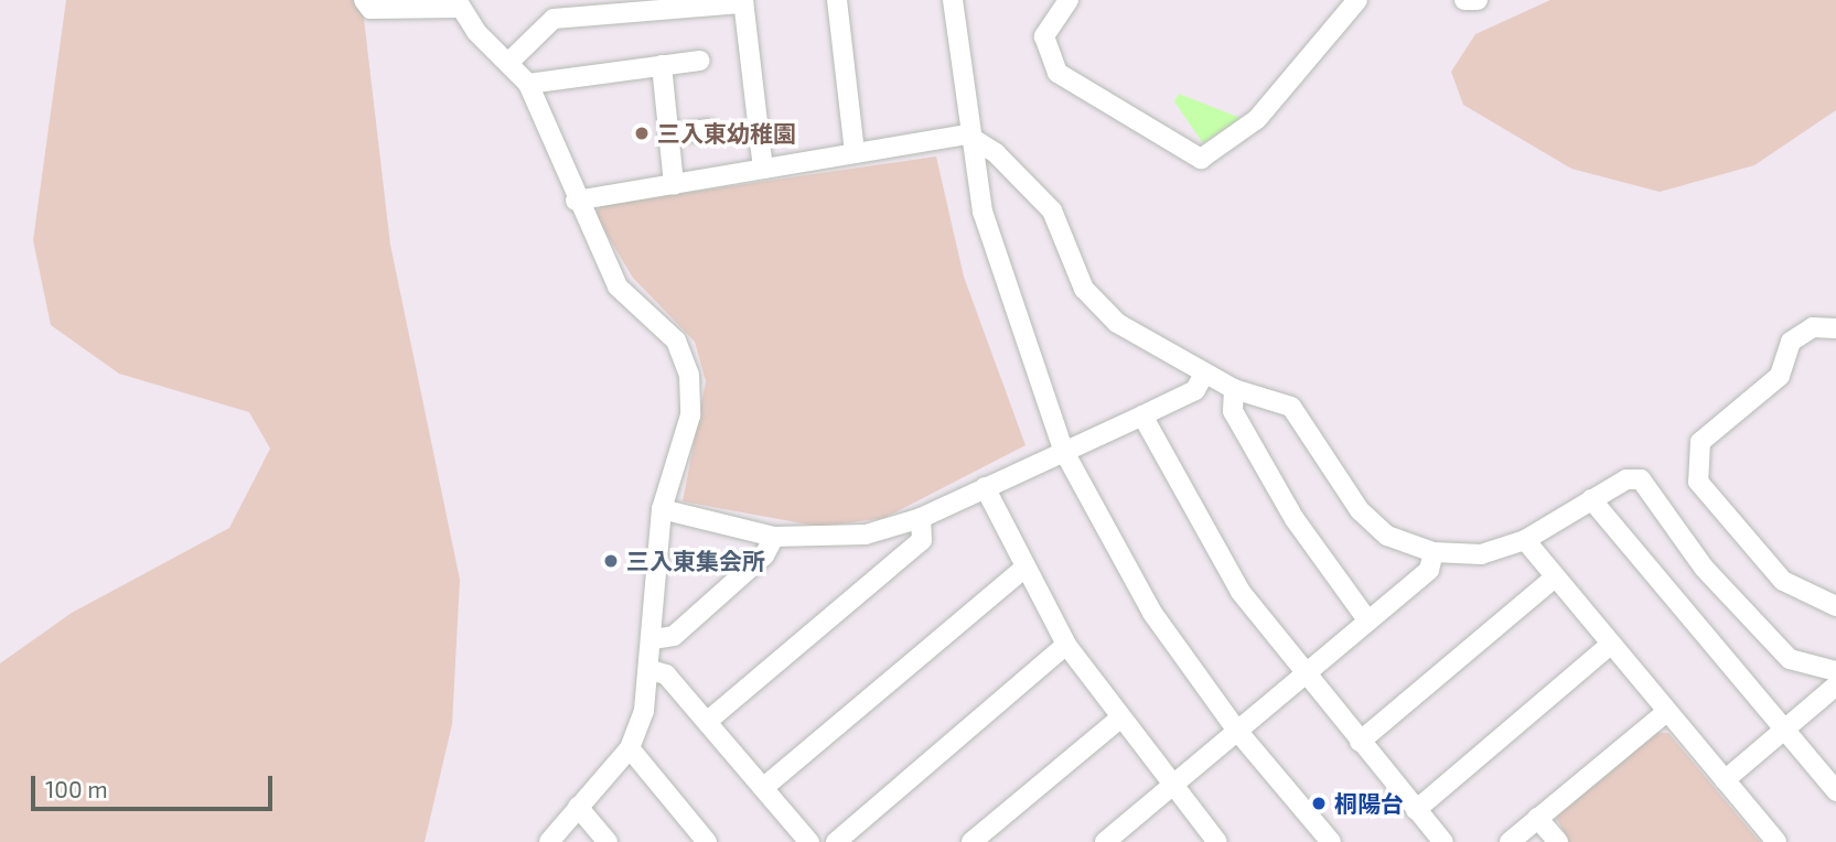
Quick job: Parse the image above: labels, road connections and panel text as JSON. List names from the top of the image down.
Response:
{
  "places": ["三入東幼稚園", "三入東集会所", "桐陽台"],
  "scale_bar": "100 m"
}
